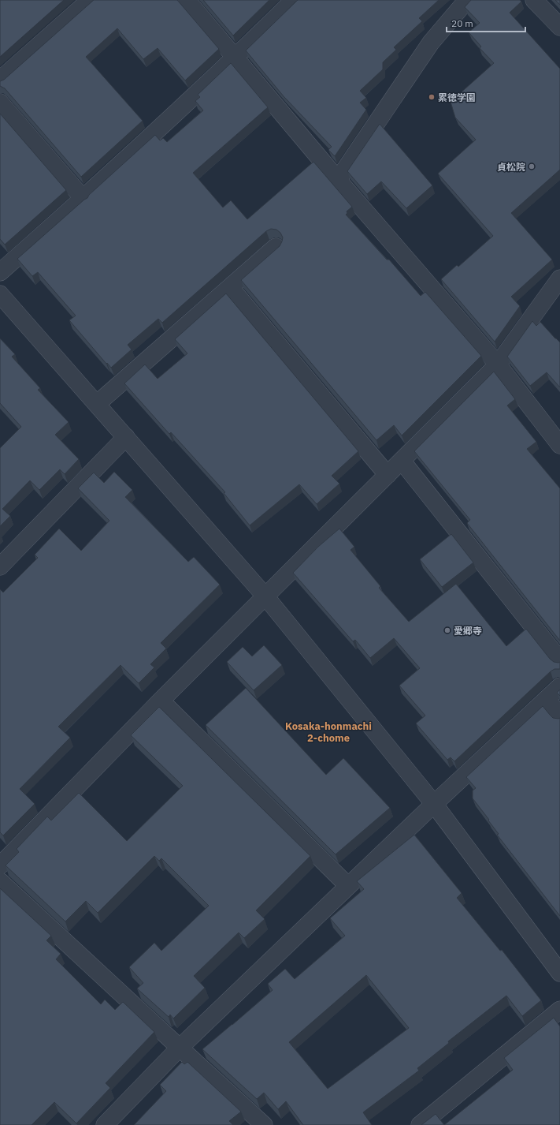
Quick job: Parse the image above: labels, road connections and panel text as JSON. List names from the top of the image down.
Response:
{
  "districts": ["Kosaka-honmachi 2-chome"],
  "places": ["累徳学園", "貞松院", "愛郷寺"],
  "scale_bar": "20 m"
}
